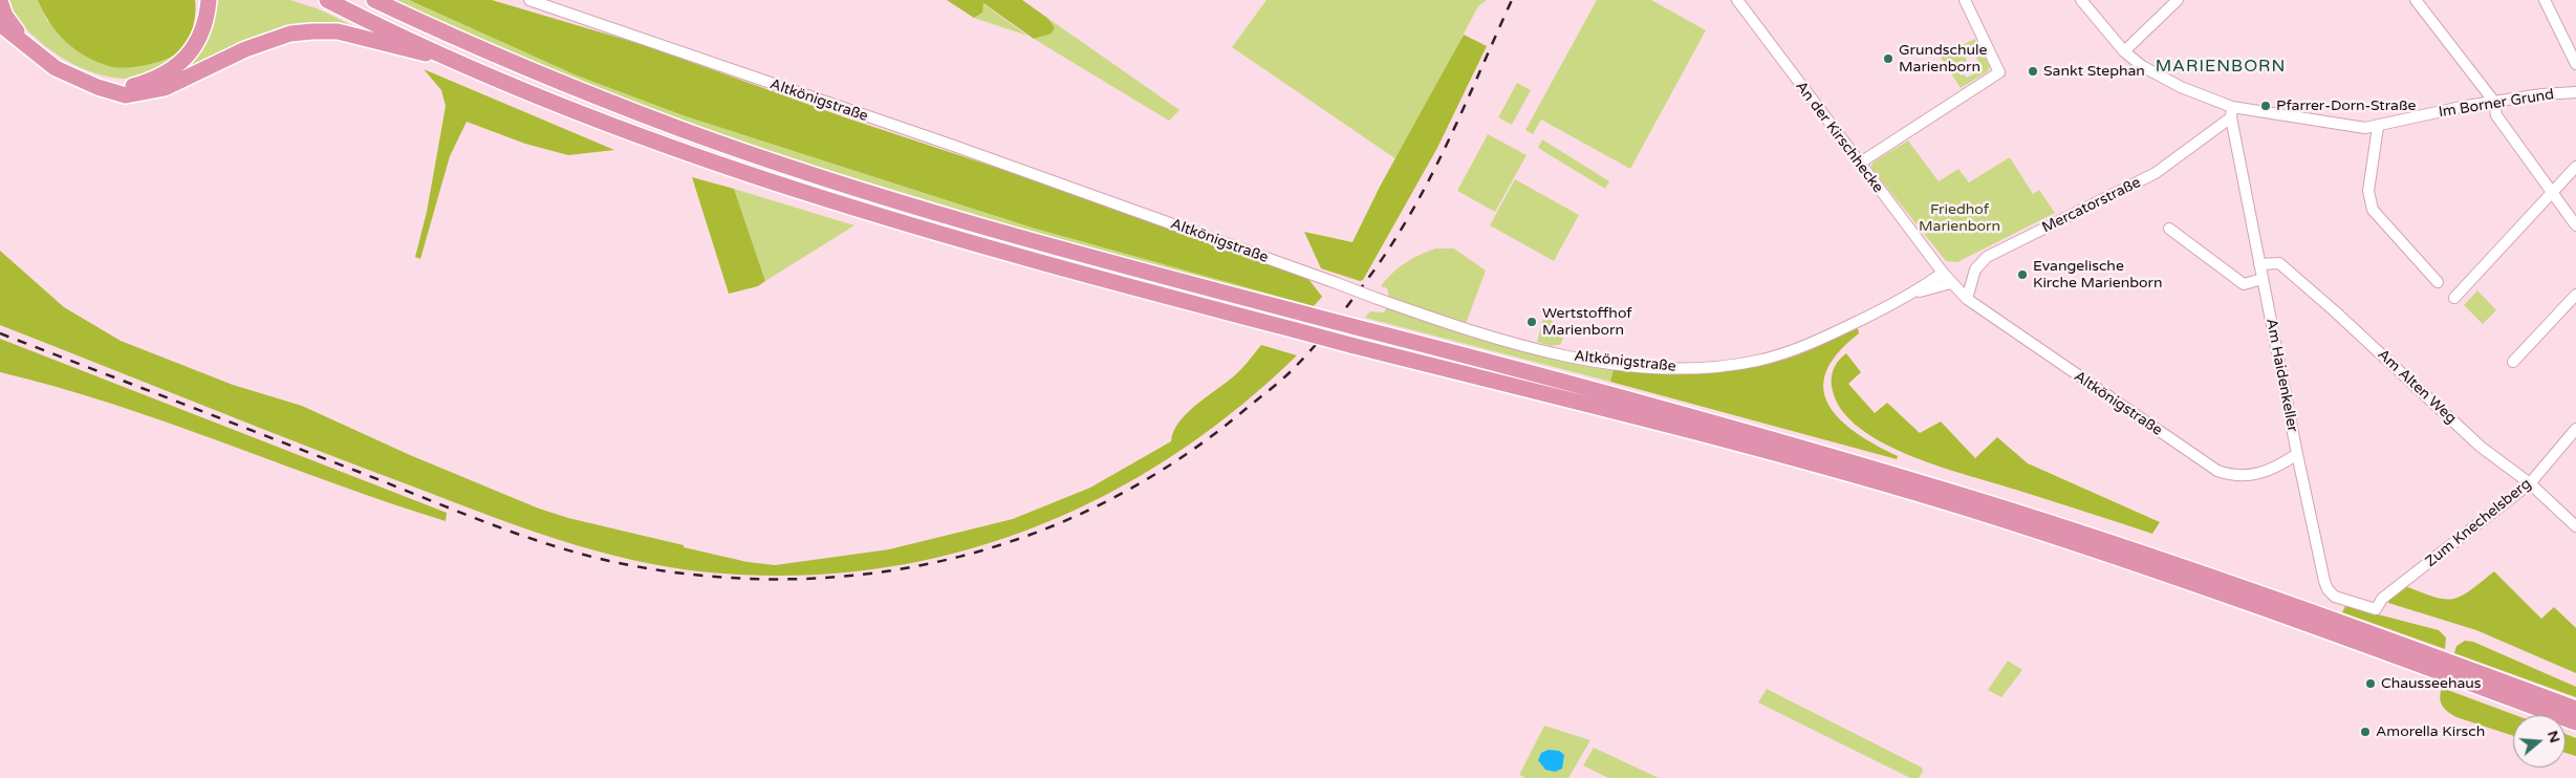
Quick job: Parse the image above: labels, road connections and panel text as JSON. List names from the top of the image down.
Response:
{
  "streets": {
    "street": [
      "Altkönigstraße",
      "Im Borner Grund",
      "An der Kirschhecke",
      "Mercatorstraße",
      "Am Haidenkeller",
      "Am Alten Weg",
      "Zum Knechelsberg"
    ]
  },
  "crossings": [
    ["Altkönigstraße", "An der Kirschhecke"],
    ["Altkönigstraße", "Mercatorstraße"],
    ["Altkönigstraße", "Am Haidenkeller"],
    ["Im Borner Grund", "Mercatorstraße"],
    ["Im Borner Grund", "Am Haidenkeller"],
    ["Mercatorstraße", "Am Haidenkeller"],
    ["Am Haidenkeller", "Am Alten Weg"],
    ["Am Haidenkeller", "Zum Knechelsberg"],
    ["Am Alten Weg", "Zum Knechelsberg"]
  ],
  "districts": ["MARIENBORN"],
  "parks": ["Friedhof Marienborn"],
  "places": [
    "Grundschule Marienborn",
    "Sankt Stephan",
    "Pfarrer-Dorn-Straße",
    "Evangelische Kirche Marienborn",
    "Wertstoffhof Marienborn",
    "Chausseehaus",
    "Amorella Kirsch"
  ],
  "north": "right"
}
